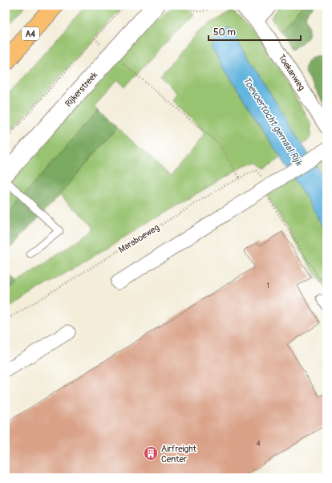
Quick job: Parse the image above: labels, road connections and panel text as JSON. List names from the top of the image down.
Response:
{
  "streets": {
    "highway": ["A4"],
    "street": ["Toekanweg", "Rijkerstreek"],
    "path": ["Maraboeweg"]
  },
  "water": ["Toevoertocht gemaal Rijk"],
  "places": {
    "building": ["Airfreight Center"]
  },
  "house_numbers": ["1", "4"],
  "scale_bar": "50 m"
}
